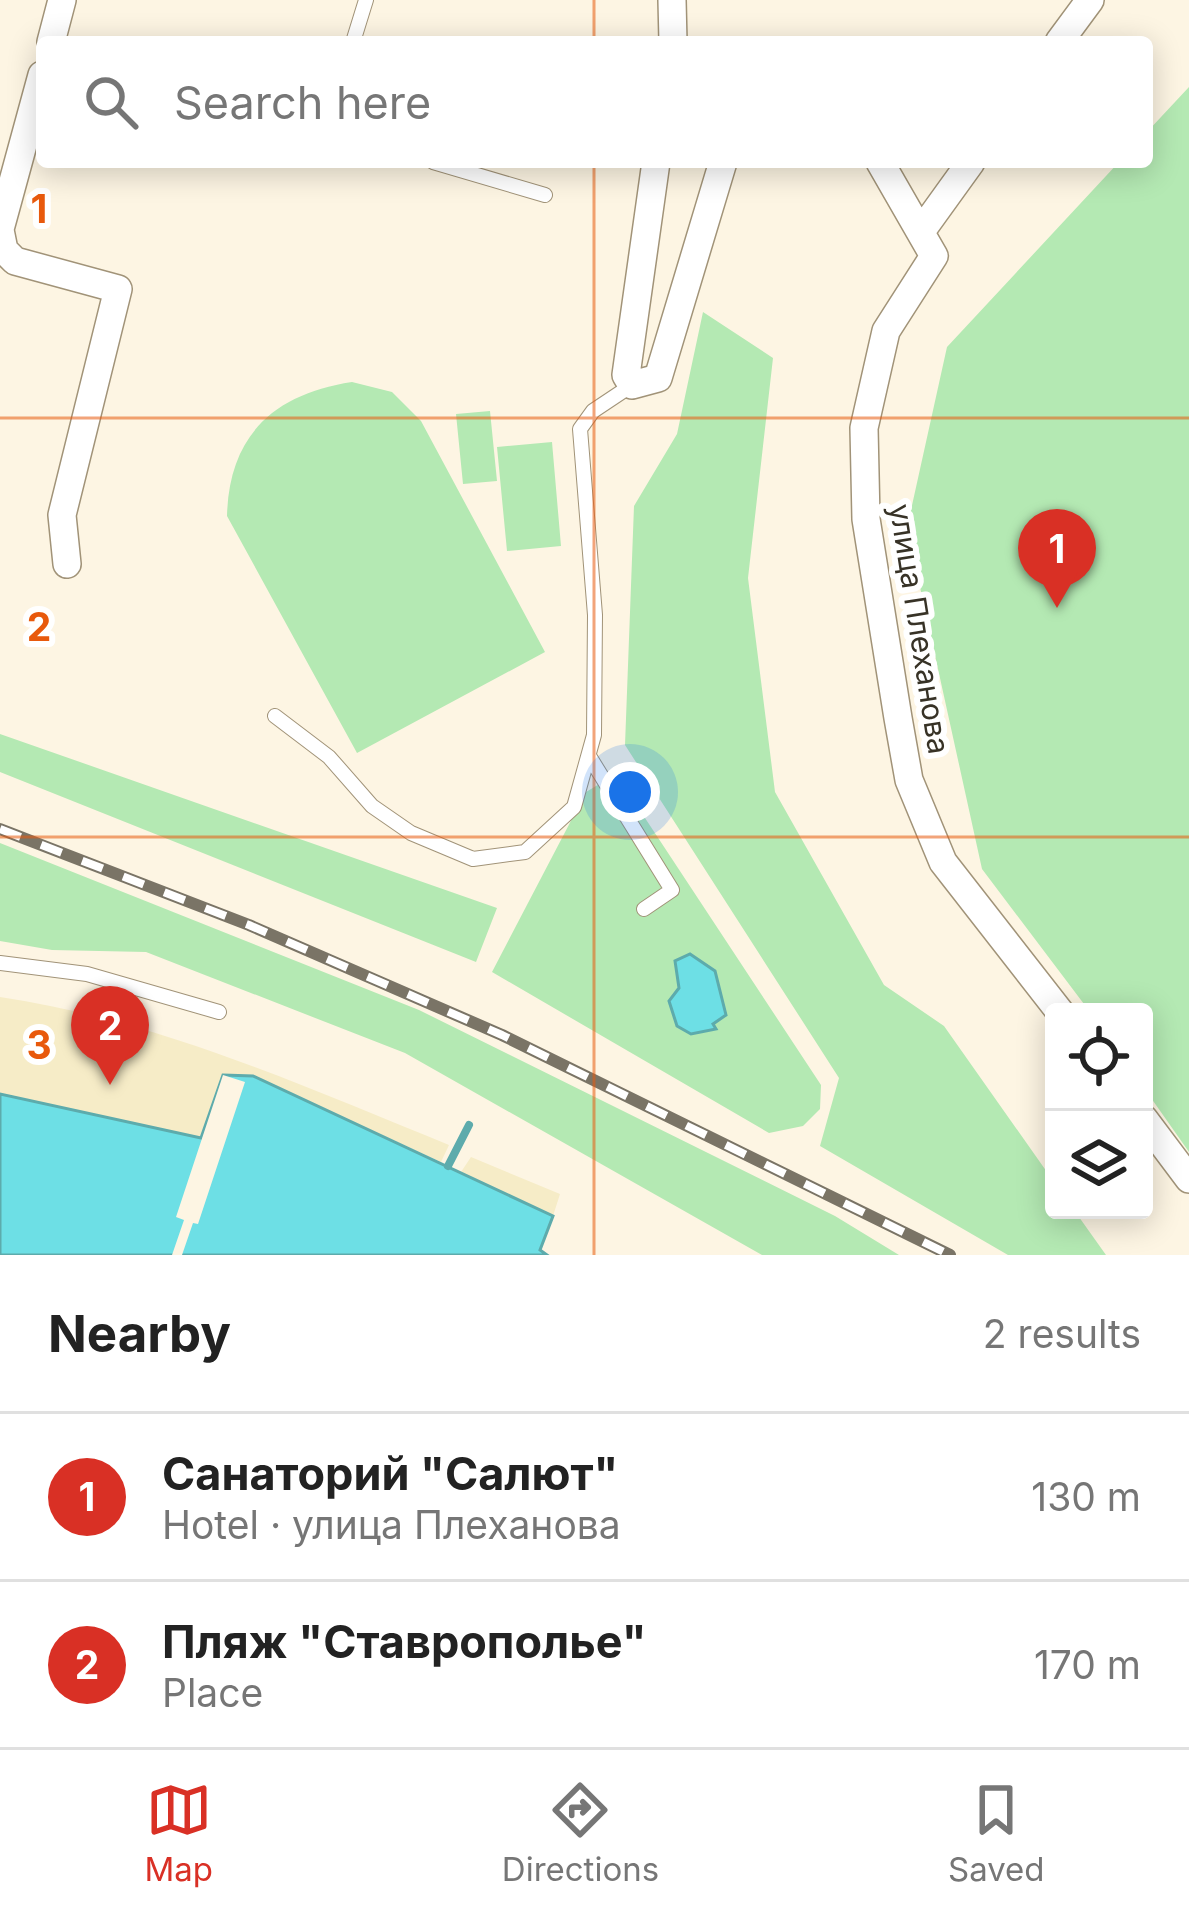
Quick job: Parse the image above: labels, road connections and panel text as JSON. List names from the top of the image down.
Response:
{
  "streets": {
    "street": ["улица Плеханова"]
  },
  "page": {
    "search": "Search here",
    "pins": ["1", "2"],
    "heading": ["Nearby", "2 results"],
    "list": [
      {
        "mark": "1",
        "name": "Санаторий \"Салют\"",
        "note": "Hotel · улица Плеханова",
        "value": "130 m"
      },
      {
        "mark": "2",
        "name": "Пляж \"Ставрополье\"",
        "note": "Place",
        "value": "170 m"
      }
    ],
    "nav": ["Map", "Directions", "Saved"]
  },
  "grid": {
    "rows": ["1", "2", "3"]
  }
}
